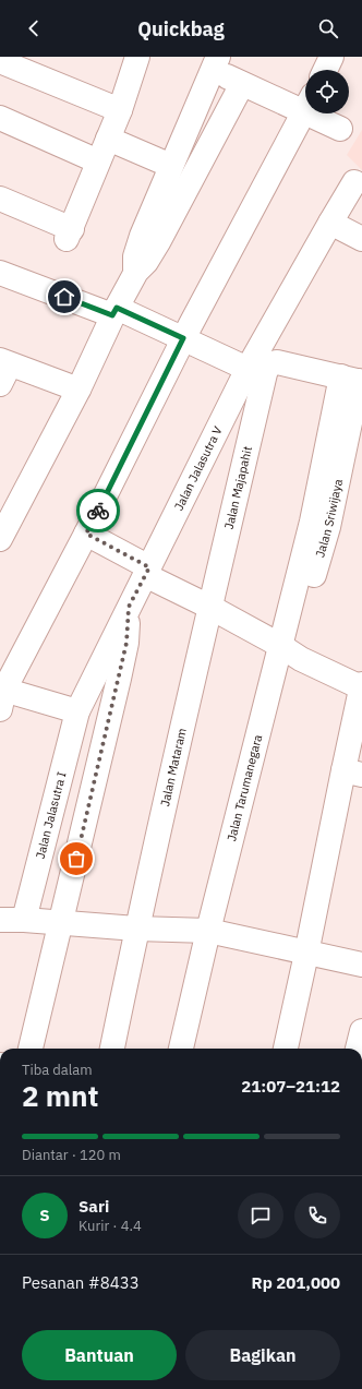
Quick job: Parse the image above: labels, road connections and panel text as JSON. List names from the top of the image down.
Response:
{
  "streets": {
    "street": [
      "Jalan Jalasutra V",
      "Jalan Majapahit",
      "Jalan Sriwijaya",
      "Jalan Mataram",
      "Jalan Tarumanegara",
      "Jalan Jalasutra I"
    ]
  },
  "crossings": [
    ["Jalan Jalasutra V", "Jalan Majapahit"],
    ["Jalan Jalasutra V", "Jalan Jalasutra I"],
    ["Jalan Majapahit", "Jalan Mataram"],
    ["Jalan Sriwijaya", "Jalan Tarumanegara"]
  ],
  "page": {
    "header": "Quickbag",
    "heading": ["2 mnt", "Tiba dalam", "21:07–21:12"],
    "panel": [
      "Sari",
      "Kurir · 4.4",
      "Pesanan #8433",
      "Rp 201,000"
    ],
    "bar": "Diantar · 120 m",
    "round": "S",
    "buttons": ["Bantuan", "Bagikan"]
  }
}
